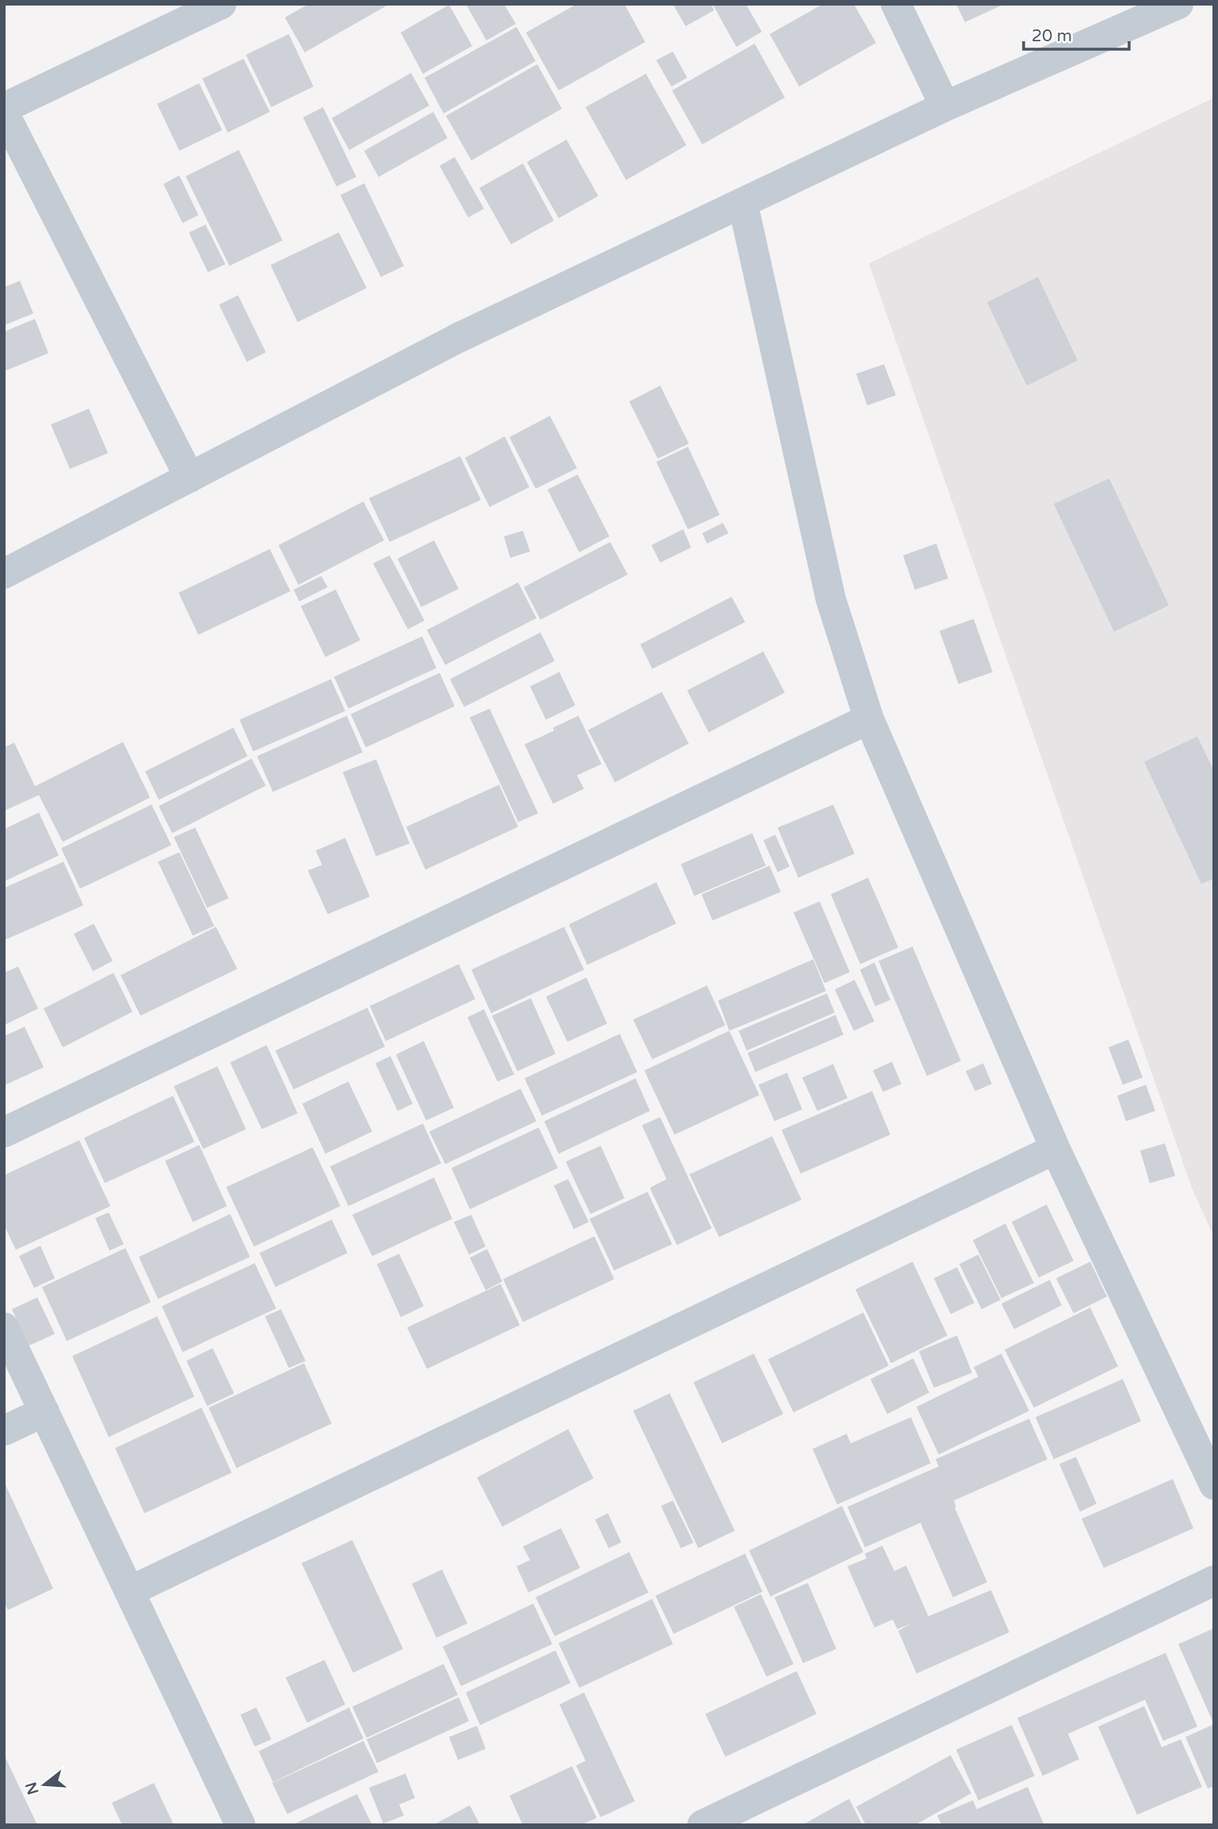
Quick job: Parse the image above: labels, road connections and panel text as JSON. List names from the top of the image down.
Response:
{
  "scale_bar": "20 m",
  "north": "left"
}
